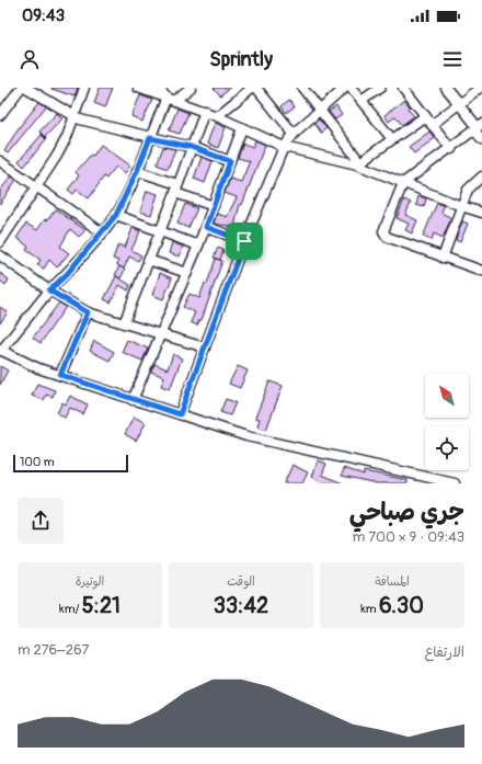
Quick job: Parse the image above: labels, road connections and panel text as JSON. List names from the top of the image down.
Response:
{
  "scale_bar": "100 m",
  "north": "top left",
  "page": {
    "status": "09:43",
    "header": "Sprintly",
    "scale": "100 m",
    "heading": ["جري صباحي", "09:43 · 9 × 700 m"],
    "stats": [
      ["المسافة", "6.30 km"],
      ["الوقت", "33:42"],
      ["الوتيرة", "5:21 /km"]
    ],
    "chart": ["الارتفاع", "267–276 m"]
  }
}
